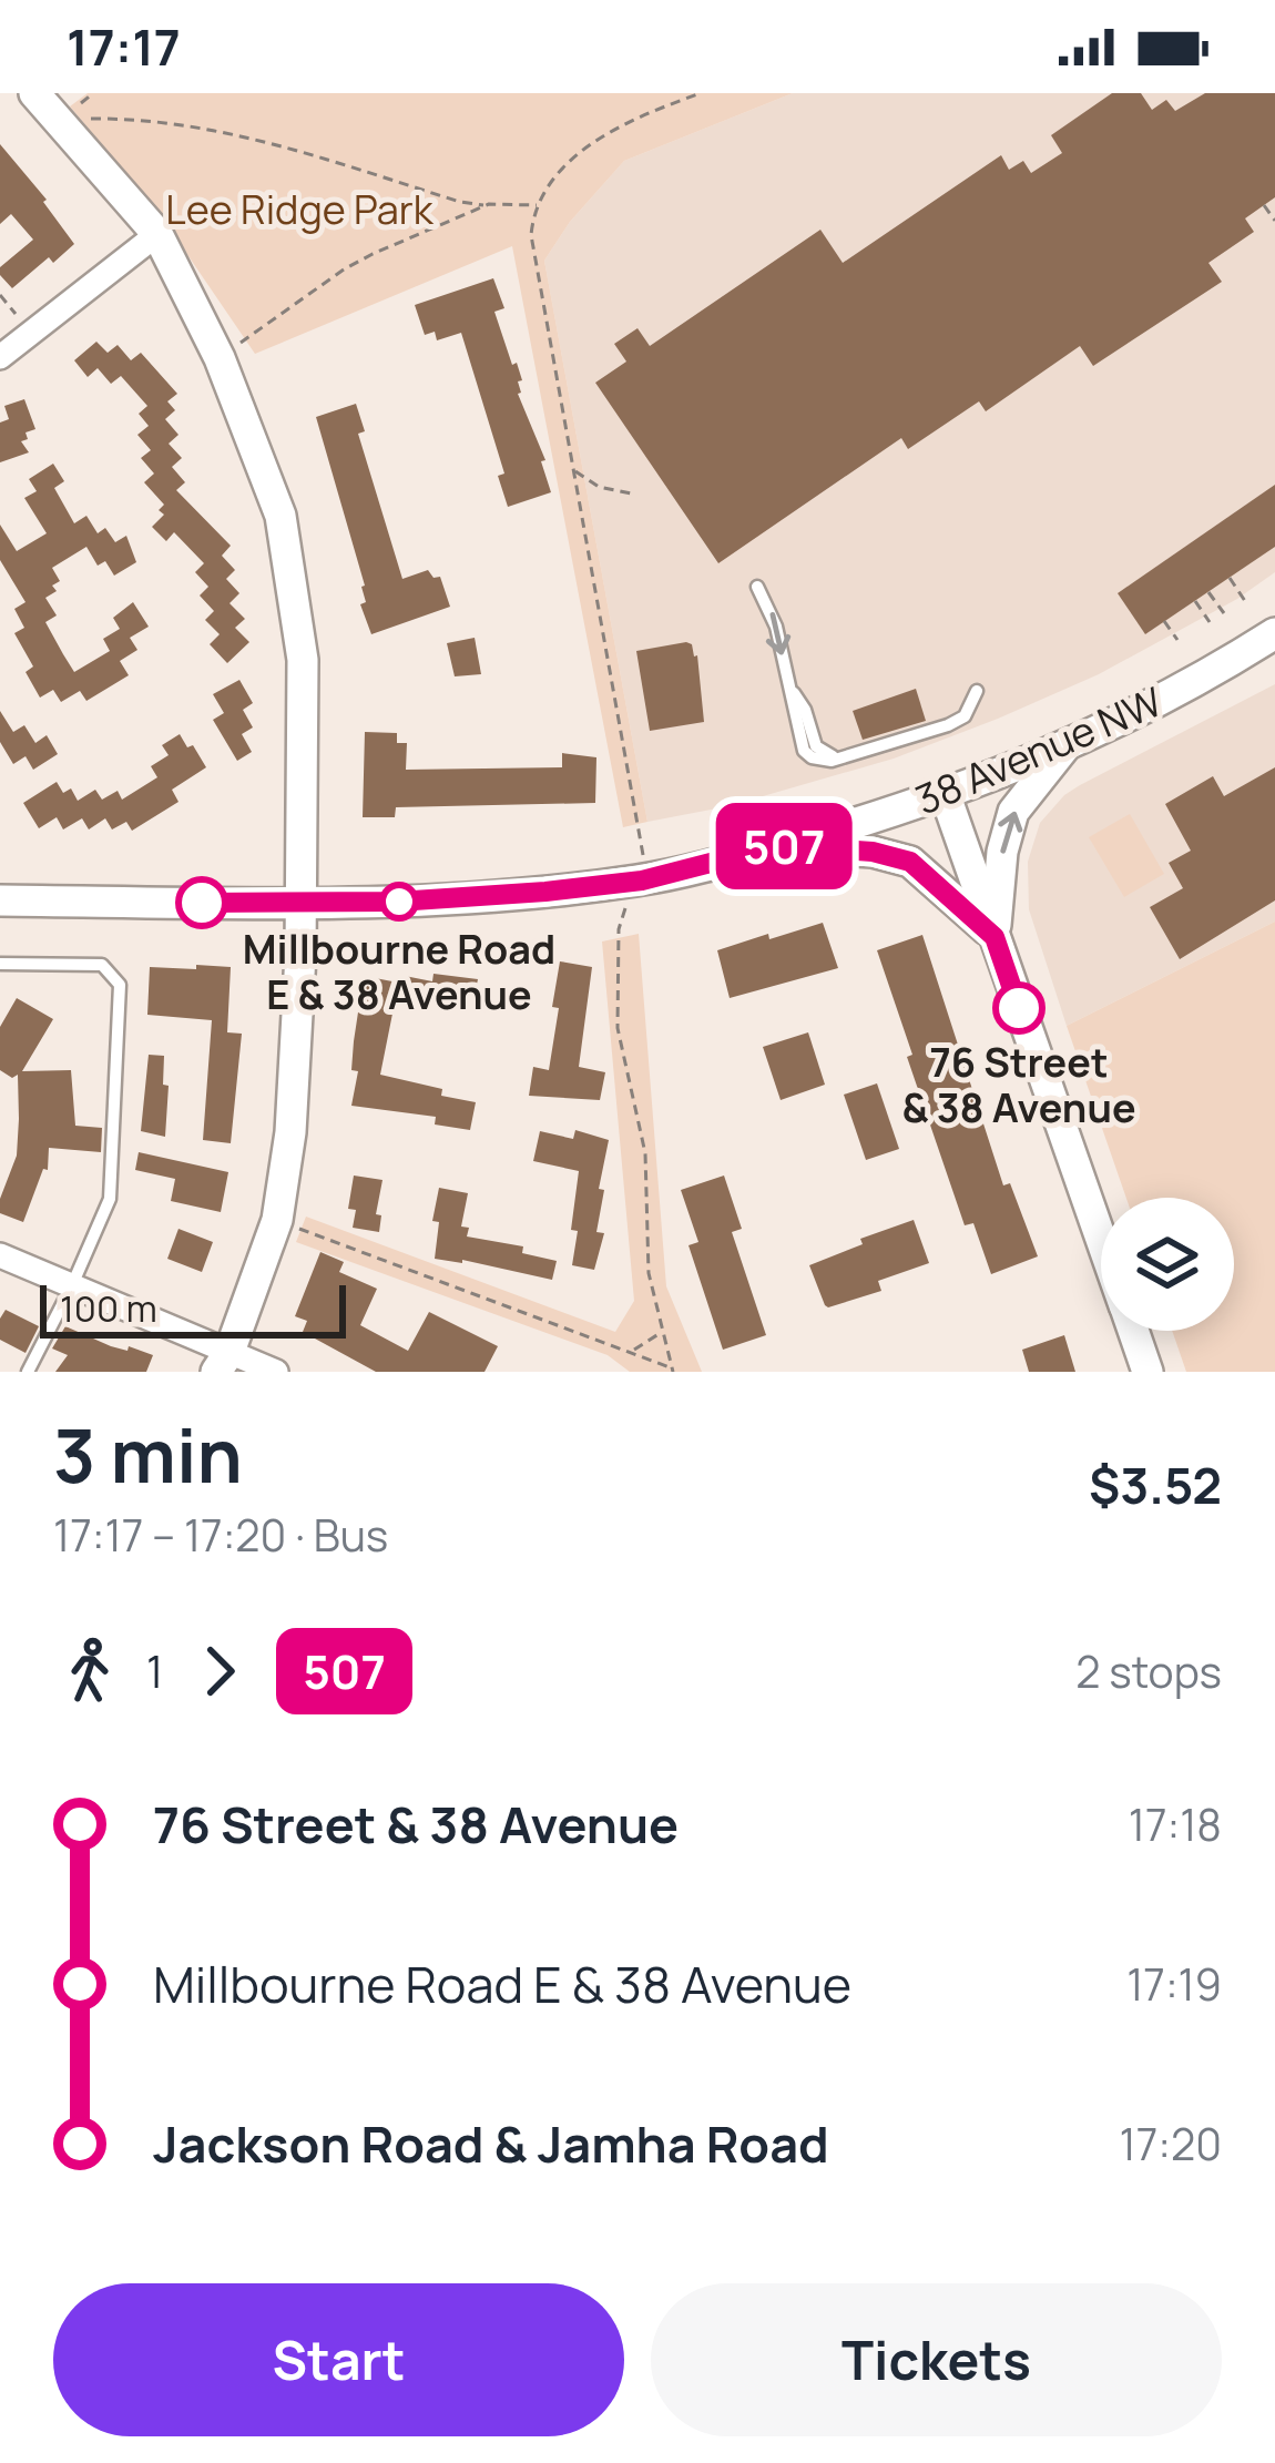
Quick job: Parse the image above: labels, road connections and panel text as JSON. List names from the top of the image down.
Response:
{
  "streets": {
    "street": ["38 Avenue NW"]
  },
  "parks": ["Lee Ridge Park"],
  "places": ["Millbourne Road E & 38 Avenue", "76 Street & 38 Avenue"],
  "lines": ["bus line 507"],
  "scale_bar": "100 m",
  "page": {
    "status": "17:17",
    "on_map": "507",
    "scale": "100 m",
    "heading": ["3 min", "17:17 – 17:20 · Bus", "$3.52"],
    "legs": ["1", "507", "2 stops"],
    "list": [
      {
        "name": "76 Street & 38 Avenue",
        "value": "17:18"
      },
      {
        "name": "Millbourne Road E & 38 Avenue",
        "value": "17:19"
      },
      {
        "name": "Jackson Road & Jamha Road",
        "value": "17:20"
      }
    ],
    "buttons": ["Start", "Tickets"]
  }
}
